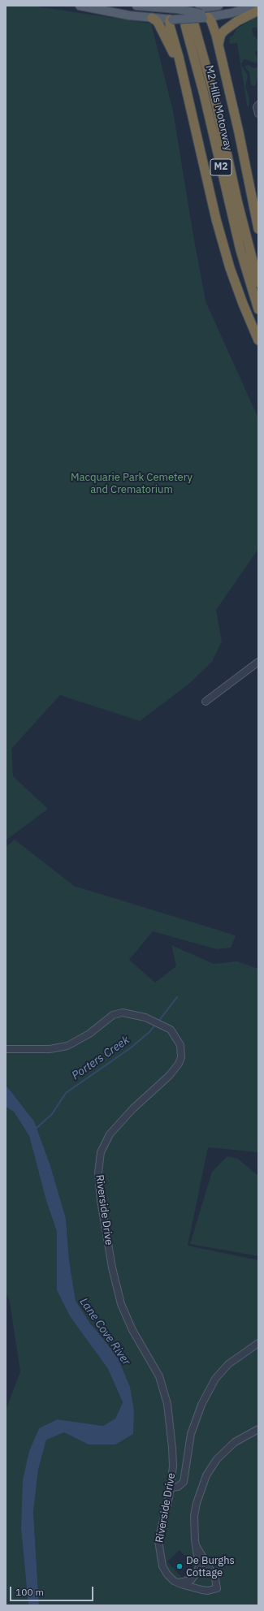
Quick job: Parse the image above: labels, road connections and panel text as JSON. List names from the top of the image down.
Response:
{
  "streets": {
    "highway": ["M2 Hills Motorway", "M2"],
    "street": ["Riverside Drive"]
  },
  "water": ["Porters Creek", "Lane Cove River"],
  "parks": ["Macquarie Park Cemetery and Crematorium"],
  "places": ["De Burghs Cottage"],
  "scale_bar": "100 m"
}
